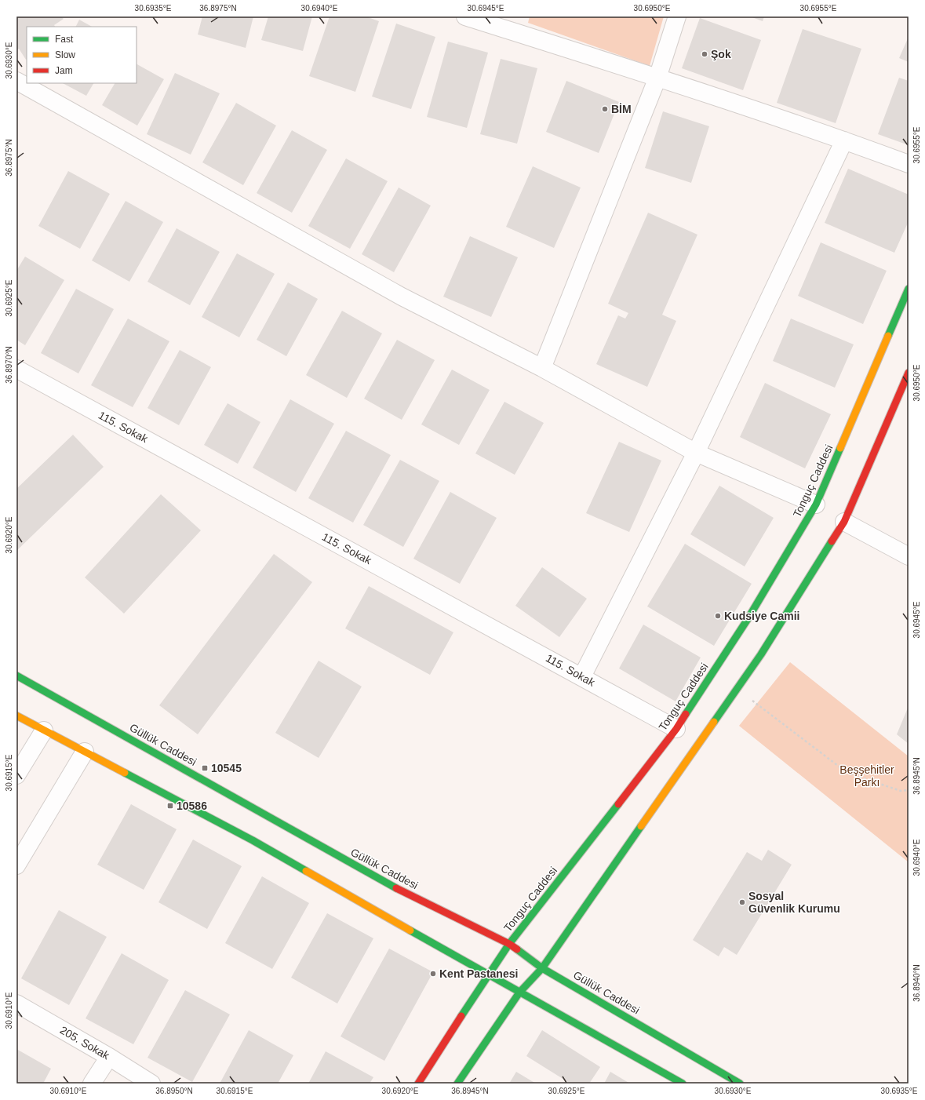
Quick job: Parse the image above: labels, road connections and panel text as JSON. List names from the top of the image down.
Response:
{
  "streets": {
    "main road": ["Tonguç Caddesi", "Güllük Caddesi"],
    "street": ["115. Sokak", "205. Sokak"]
  },
  "crossings": [
    ["115. Sokak", "Tonguç Caddesi"],
    ["Tonguç Caddesi", "Güllük Caddesi"]
  ],
  "parks": ["Beşşehitler Parkı"],
  "places": {
    "other": [
      "Şok",
      "BİM",
      "Kudsiye Camii",
      "Sosyal Güvenlik Kurumu",
      "Kent Pastanesi"
    ],
    "transit": ["10545", "10586"]
  },
  "legend": ["Fast", "Slow", "Jam"],
  "coordinates": [
    "30.6935°E",
    "36.8975°N",
    "30.6940°E",
    "30.6945°E",
    "30.6950°E",
    "30.6955°E",
    "30.6930°E",
    "30.6925°E",
    "36.8970°N",
    "30.6920°E",
    "30.6915°E",
    "36.8945°N",
    "36.8940°N",
    "30.6910°E",
    "36.8950°N"
  ]
}
